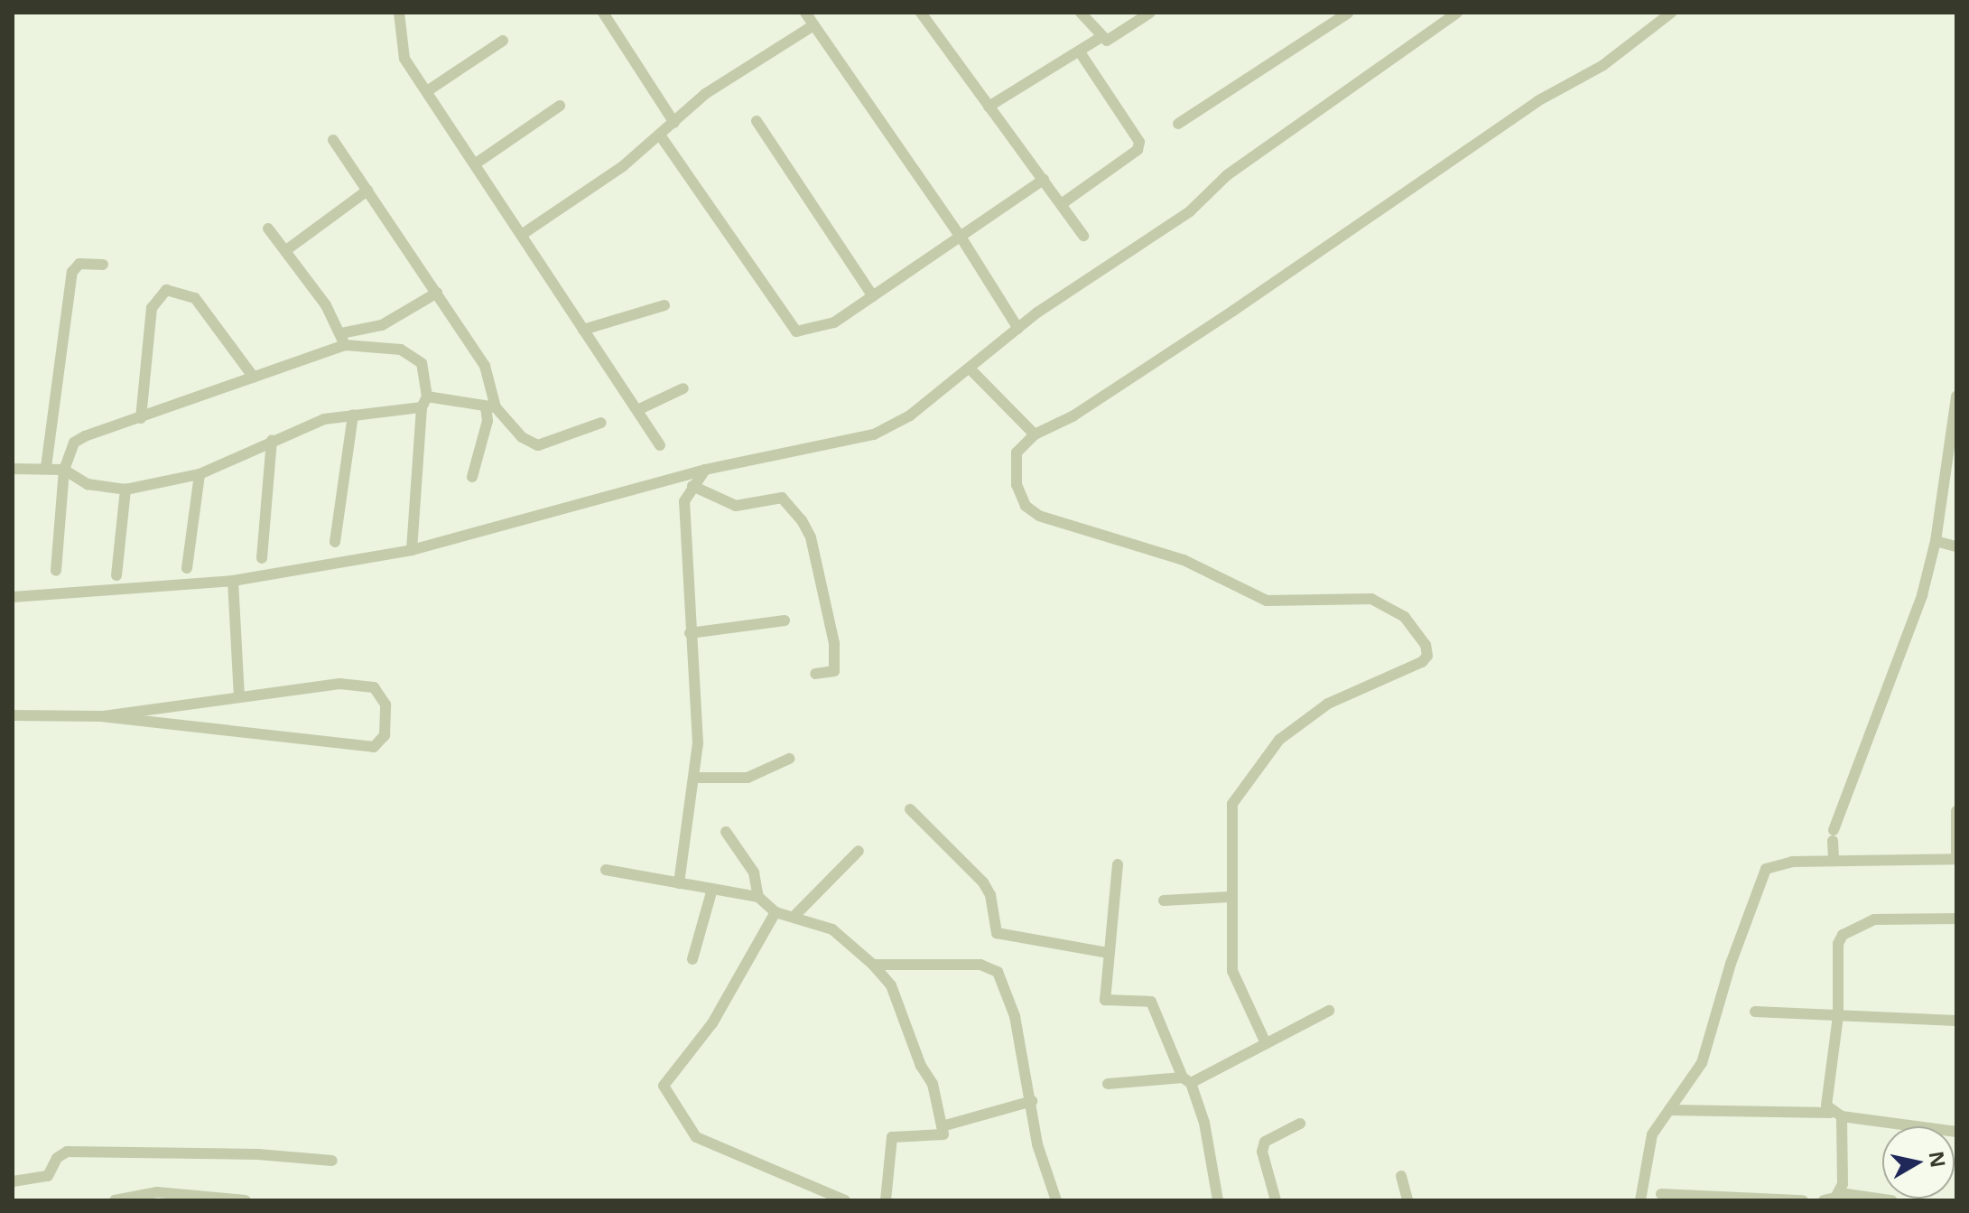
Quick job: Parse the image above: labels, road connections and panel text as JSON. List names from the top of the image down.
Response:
{
  "north": "right"
}
